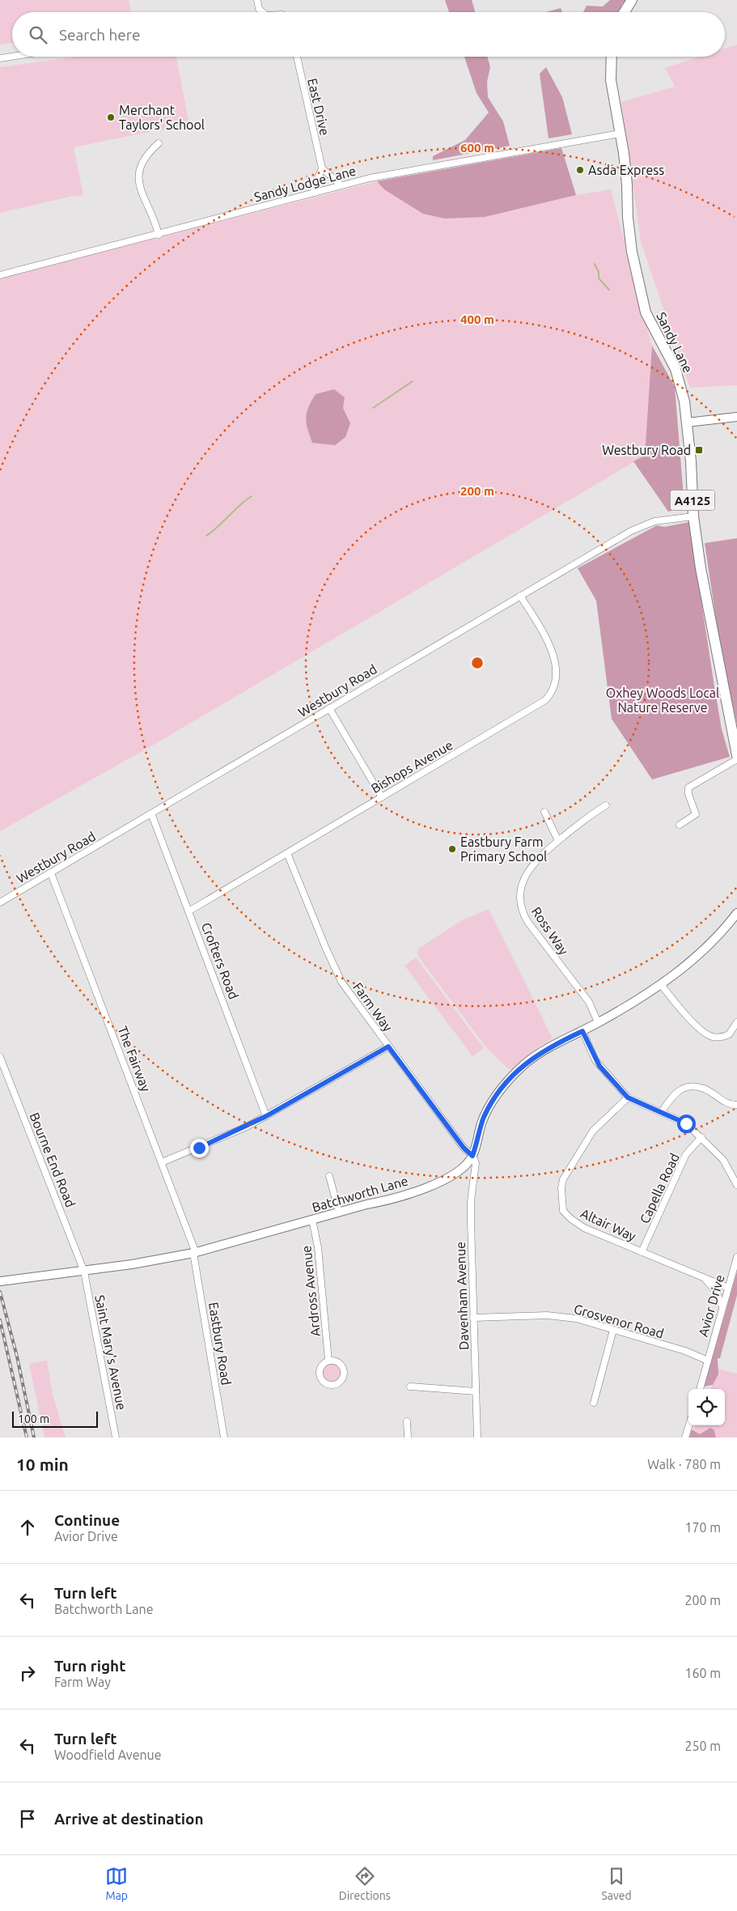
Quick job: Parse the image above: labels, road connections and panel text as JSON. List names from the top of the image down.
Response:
{
  "streets": {
    "main road": ["Sandy Lane", "A4125"],
    "street": [
      "East Drive",
      "Sandy Lodge Lane",
      "Westbury Road",
      "Bishops Avenue",
      "Ross Way",
      "Crofters Road",
      "Farm Way",
      "The Fairway",
      "Bourne End Road",
      "Capella Road",
      "Batchworth Lane",
      "Altair Way",
      "Ardross Avenue",
      "Davenham Avenue",
      "Avior Drive",
      "Grosvenor Road",
      "Eastbury Road",
      "Saint Mary's Avenue"
    ]
  },
  "crossings": [
    ["Sandy Lodge Lane", "Sandy Lane"],
    ["Sandy Lodge Lane", "A4125"],
    ["Sandy Lane", "A4125"],
    ["Sandy Lane", "Westbury Road"],
    ["Westbury Road", "Bishops Avenue"],
    ["Westbury Road", "Crofters Road"],
    ["Westbury Road", "The Fairway"],
    ["Bishops Avenue", "Crofters Road"],
    ["Bishops Avenue", "Farm Way"],
    ["Ross Way", "Batchworth Lane"],
    ["Farm Way", "Batchworth Lane"],
    ["Farm Way", "Davenham Avenue"],
    ["The Fairway", "Batchworth Lane"],
    ["The Fairway", "Eastbury Road"],
    ["Bourne End Road", "Batchworth Lane"],
    ["Bourne End Road", "Saint Mary's Avenue"],
    ["Capella Road", "Altair Way"],
    ["Batchworth Lane", "Ardross Avenue"],
    ["Batchworth Lane", "Davenham Avenue"],
    ["Batchworth Lane", "Eastbury Road"],
    ["Batchworth Lane", "Saint Mary's Avenue"],
    ["Altair Way", "Avior Drive"],
    ["Davenham Avenue", "Grosvenor Road"],
    ["Avior Drive", "Grosvenor Road"]
  ],
  "parks": ["Oxhey Woods Local Nature Reserve"],
  "places": {
    "other": ["Merchant Taylors' School", "Asda Express", "Eastbury Farm Primary School"],
    "transit": ["Westbury Road"]
  },
  "scale_bar": "100 m",
  "page": {
    "search": "Search here",
    "scale": "100 m",
    "heading": ["10 min", "Walk · 780 m"],
    "list": [
      ["Continue", "Avior Drive", "170 m"],
      ["Turn left", "Batchworth Lane", "200 m"],
      ["Turn right", "Farm Way", "160 m"],
      ["Turn left", "Woodfield Avenue", "250 m"],
      "Arrive at destination"
    ],
    "nav": ["Map", "Directions", "Saved"]
  },
  "rings": ["600 m", "400 m", "200 m"]
}
